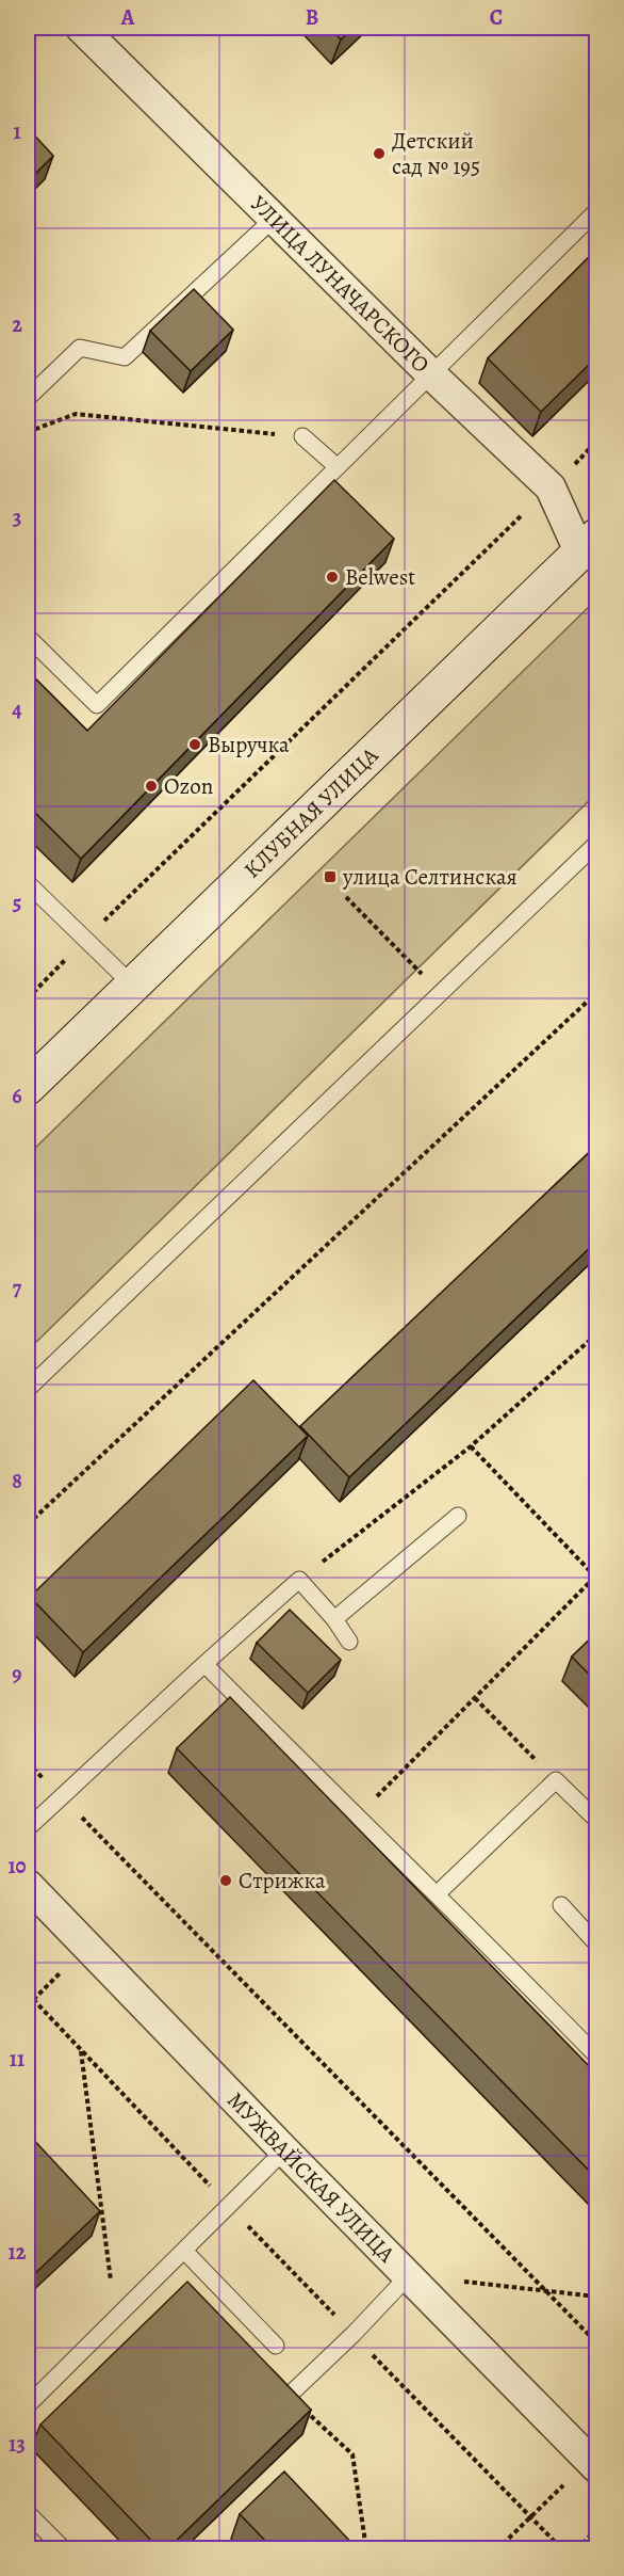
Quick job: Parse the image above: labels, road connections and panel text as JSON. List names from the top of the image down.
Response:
{
  "streets": {
    "main road": ["КЛУБНАЯ УЛИЦА"],
    "street": ["УЛИЦА ЛУНАЧАРСКОГО", "МУЖВАЙСКАЯ УЛИЦА"]
  },
  "crossings": [
    ["УЛИЦА ЛУНАЧАРСКОГО", "КЛУБНАЯ УЛИЦА"]
  ],
  "places": {
    "other": [
      "Детский сад № 195",
      "Belwest",
      "Выручка",
      "Ozon",
      "Стрижка"
    ],
    "transit": ["улица Селтинская"]
  },
  "grid": {
    "columns": ["A", "B", "C"],
    "rows": [
      "1",
      "2",
      "3",
      "4",
      "5",
      "6",
      "7",
      "8",
      "9",
      "10",
      "11",
      "12",
      "13"
    ]
  }
}
